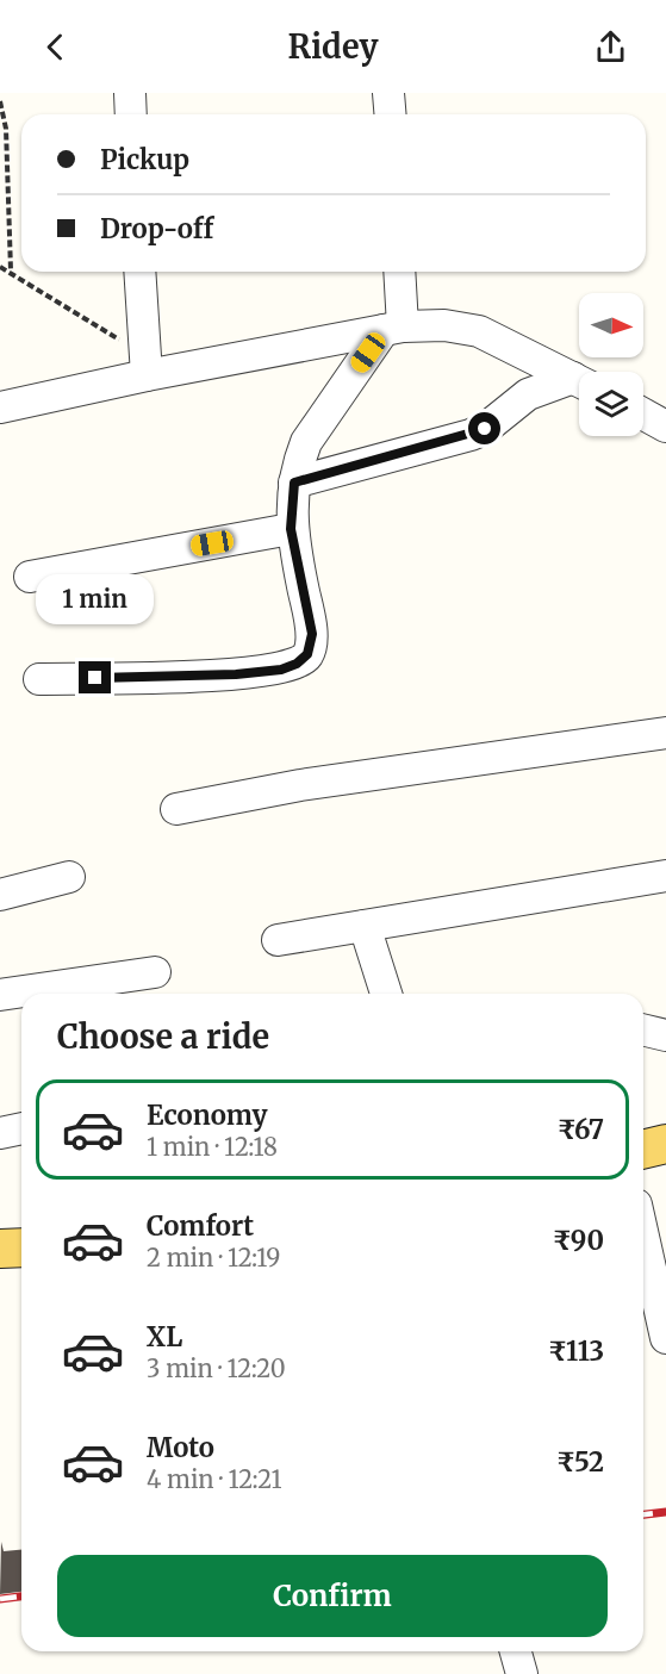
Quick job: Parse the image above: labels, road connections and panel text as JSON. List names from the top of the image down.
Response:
{
  "north": "right",
  "page": {
    "header": "Ridey",
    "banner": ["Pickup", "Drop-off"],
    "bubble": "1 min",
    "heading": "Choose a ride",
    "list": [
      {
        "name": "Economy",
        "note": "1 min · 12:18",
        "value": "₹67"
      },
      {
        "name": "Comfort",
        "note": "2 min · 12:19",
        "value": "₹90"
      },
      {
        "name": "XL",
        "note": "3 min · 12:20",
        "value": "₹113"
      },
      {
        "name": "Moto",
        "note": "4 min · 12:21",
        "value": "₹52"
      }
    ],
    "buttons": "Confirm"
  }
}
